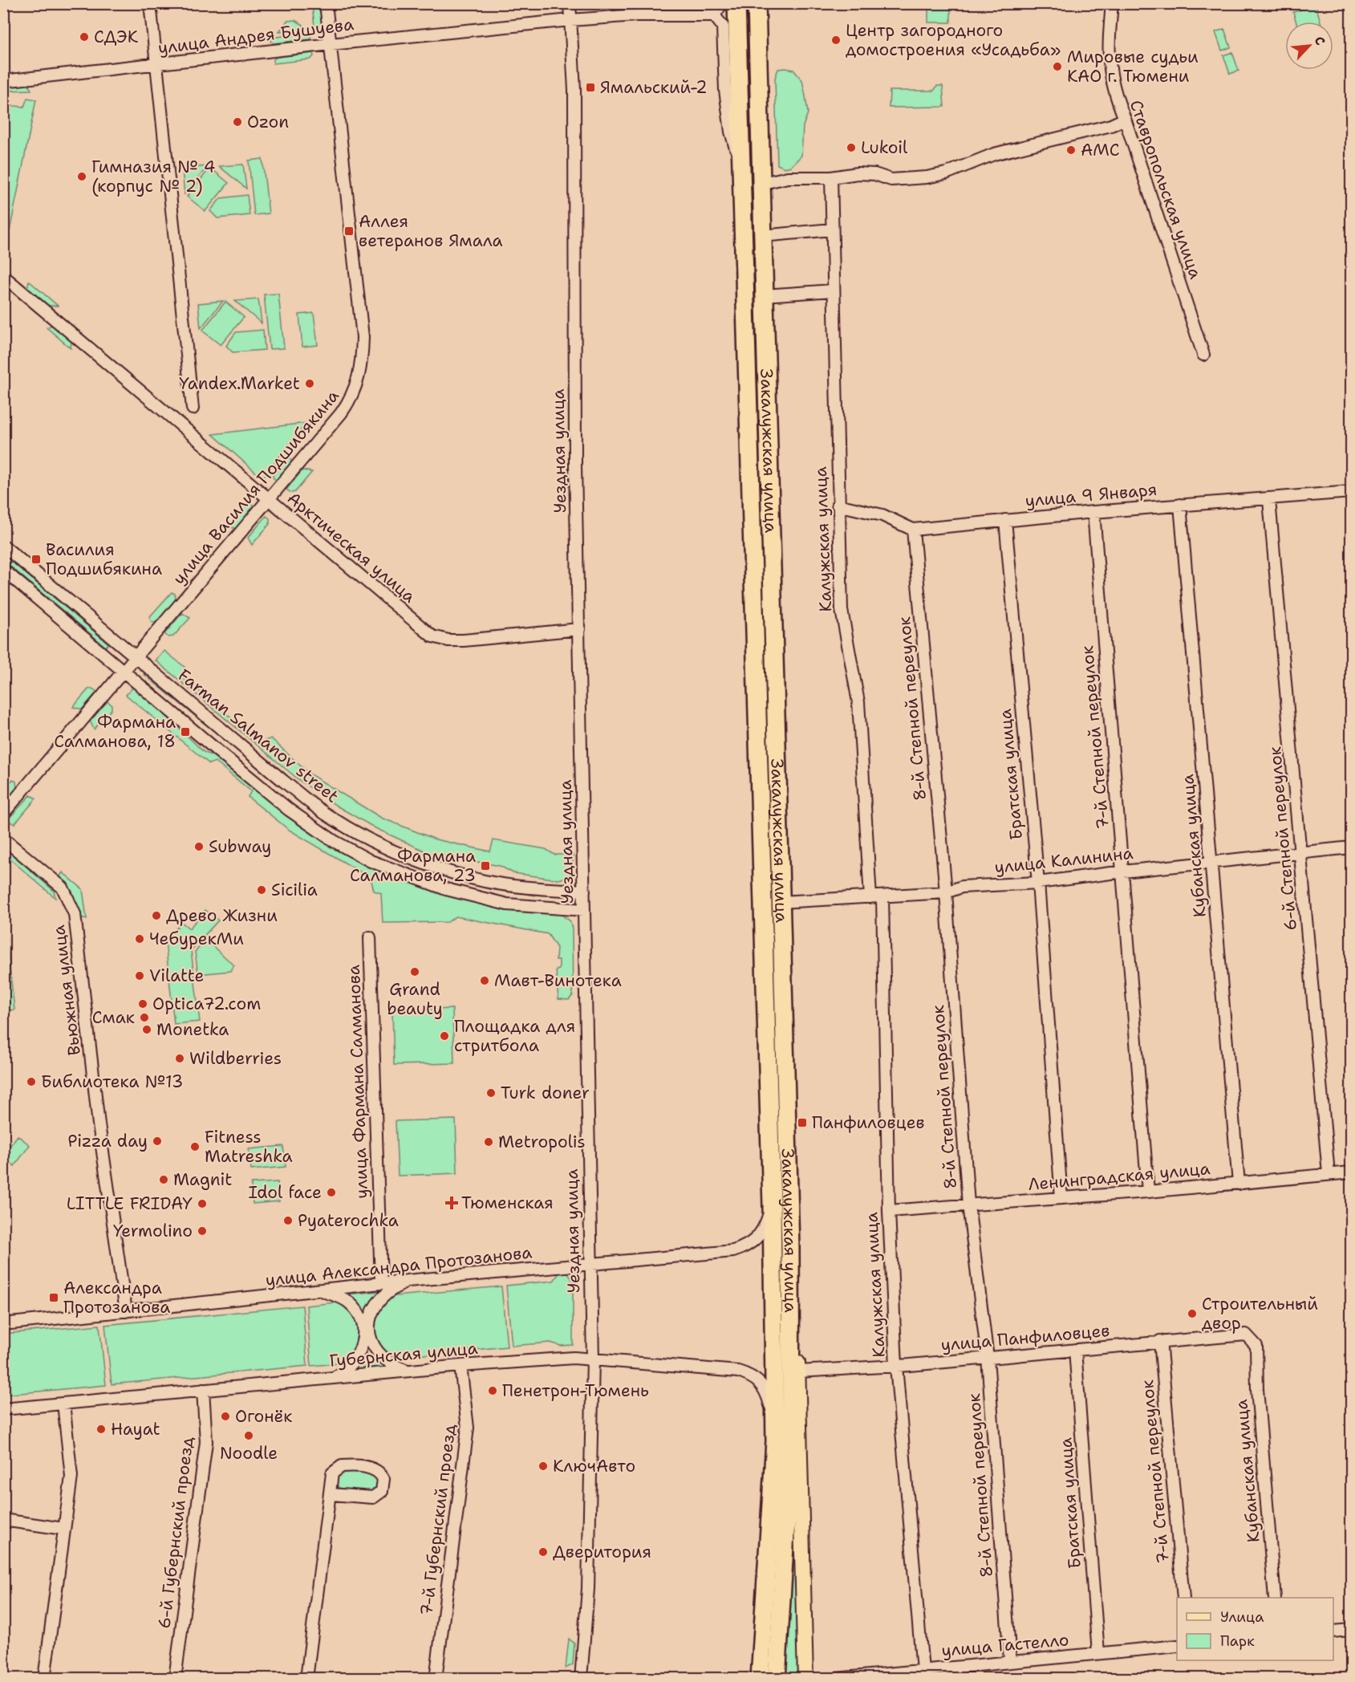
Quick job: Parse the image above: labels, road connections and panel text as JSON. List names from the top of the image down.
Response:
{
  "streets": {
    "highway": ["Закалужская улица"],
    "street": [
      "улица Андрея Бушуева",
      "Ставропольская улица",
      "Уездная улица",
      "улица Василия Подшибякина",
      "улица 9 Января",
      "Калужская улица",
      "Арктическая улица",
      "8-й Степной переулок",
      "Farman Salmanov street",
      "7-й Степной переулок",
      "Братская улица",
      "6-й Степной переулок",
      "Кубанская улица",
      "улица Калинина",
      "Вьюжная улица",
      "улица Фармана Салманова",
      "Ленинградская улица",
      "улица Александра Протозанова",
      "улица Панфиловцев",
      "Губернская улица",
      "7-й Губернский проезд",
      "6-й Губернский проезд",
      "улица Гастелло"
    ]
  },
  "crossings": [
    ["улица Андрея Бушуева", "Уездная улица"],
    ["улица Андрея Бушуева", "улица Василия Подшибякина"],
    ["Уездная улица", "Арктическая улица"],
    ["Уездная улица", "Farman Salmanov street"],
    ["Уездная улица", "улица Александра Протозанова"],
    ["Уездная улица", "Губернская улица"],
    ["Закалужская улица", "улица Калинина"],
    ["улица Василия Подшибякина", "Арктическая улица"],
    ["улица Василия Подшибякина", "Farman Salmanov street"],
    ["улица 9 Января", "8-й Степной переулок"],
    ["улица 9 Января", "7-й Степной переулок"],
    ["улица 9 Января", "Братская улица"],
    ["улица 9 Января", "6-й Степной переулок"],
    ["улица 9 Января", "Кубанская улица"],
    ["Калужская улица", "улица Калинина"],
    ["Калужская улица", "Ленинградская улица"],
    ["Калужская улица", "улица Панфиловцев"],
    ["Калужская улица", "улица Гастелло"],
    ["8-й Степной переулок", "улица Калинина"],
    ["8-й Степной переулок", "Ленинградская улица"],
    ["8-й Степной переулок", "улица Панфиловцев"],
    ["8-й Степной переулок", "улица Гастелло"],
    ["7-й Степной переулок", "улица Калинина"],
    ["7-й Степной переулок", "Ленинградская улица"],
    ["7-й Степной переулок", "улица Панфиловцев"],
    ["Братская улица", "улица Калинина"],
    ["Братская улица", "Ленинградская улица"],
    ["Братская улица", "улица Панфиловцев"],
    ["Братская улица", "улица Гастелло"],
    ["6-й Степной переулок", "улица Калинина"],
    ["6-й Степной переулок", "Ленинградская улица"],
    ["Кубанская улица", "улица Калинина"],
    ["Кубанская улица", "Ленинградская улица"],
    ["Кубанская улица", "улица Панфиловцев"],
    ["Вьюжная улица", "улица Александра Протозанова"],
    ["улица Фармана Салманова", "улица Александра Протозанова"],
    ["Губернская улица", "7-й Губернский проезд"],
    ["Губернская улица", "6-й Губернский проезд"]
  ],
  "places": {
    "other": [
      "СДЭК",
      "Центр загородного домостроения «Усадьба»",
      "Мировые судьи КАО г. Тюмени",
      "Ozon",
      "Lukoil",
      "АМС",
      "Гимназия № 4 (корпус № 2)",
      "Yandex.Market",
      "Subway",
      "Sicilia",
      "Древо Жизни",
      "ЧебурекМи",
      "Grand beauty",
      "Vilatte",
      "Мавт-Винотека",
      "Optica72.com",
      "Смак",
      "Monetka",
      "Площадка для стритбола",
      "Wildberries",
      "Библиотека №13",
      "Turk doner",
      "Pizza day",
      "Metropolis",
      "Fitness Matreshka",
      "Magnit",
      "Idol face",
      "LITTLE FRIDAY",
      "Pyaterochka",
      "Yermolino",
      "Строительный двор",
      "Пенетрон-Тюмень",
      "Огонёк",
      "Hayat",
      "Noodle",
      "КлючАвто",
      "Дверитория"
    ],
    "transit": [
      "Ямальский-2",
      "Аллея ветеранов Ямала",
      "Василия Подшибякина",
      "Фармана Салманова, 18",
      "Фармана Салманова, 23",
      "Панфиловцев",
      "Александра Протозанова"
    ],
    "health": ["Тюменская"]
  },
  "legend": ["Улица", "Парк"],
  "north": "top right"
}
